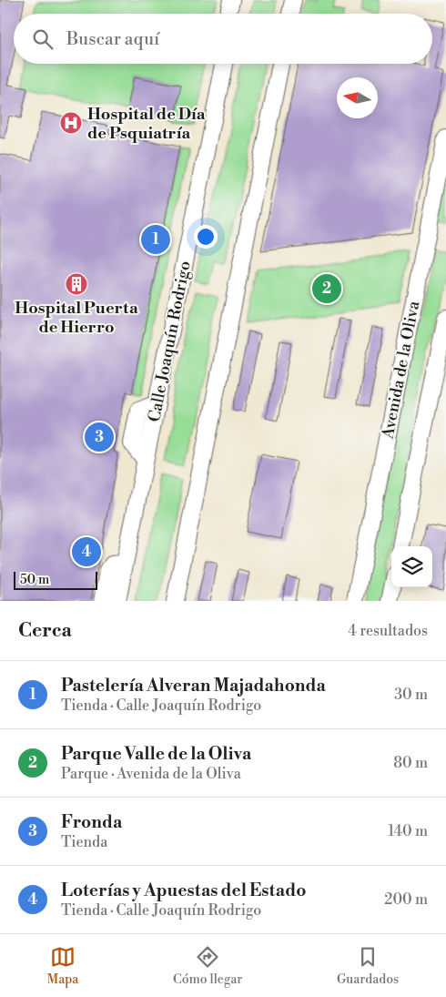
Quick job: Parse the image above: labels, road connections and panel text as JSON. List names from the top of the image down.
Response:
{
  "streets": {
    "street": ["Calle Joaquín Rodrigo", "Avenida de la Oliva"]
  },
  "places": {
    "hospital": ["Hospital de Día de Psquiatría"],
    "building": ["Hospital Puerta de Hierro"]
  },
  "scale_bar": "50 m",
  "north": "left",
  "page": {
    "search": "Buscar aquí",
    "pins": [
      "1",
      "2",
      "3",
      "4"
    ],
    "scale": "50 m",
    "heading": ["Cerca", "4 resultados"],
    "list": [
      {
        "mark": "1",
        "name": "Pastelería Alveran Majadahonda",
        "note": "Tienda · Calle Joaquín Rodrigo",
        "value": "30 m"
      },
      {
        "mark": "2",
        "name": "Parque Valle de la Oliva",
        "note": "Parque · Avenida de la Oliva",
        "value": "80 m"
      },
      {
        "mark": "3",
        "name": "Fronda",
        "note": "Tienda",
        "value": "140 m"
      },
      {
        "mark": "4",
        "name": "Loterías y Apuestas del Estado",
        "note": "Tienda · Calle Joaquín Rodrigo",
        "value": "200 m"
      }
    ],
    "nav": ["Mapa", "Cómo llegar", "Guardados"]
  }
}
